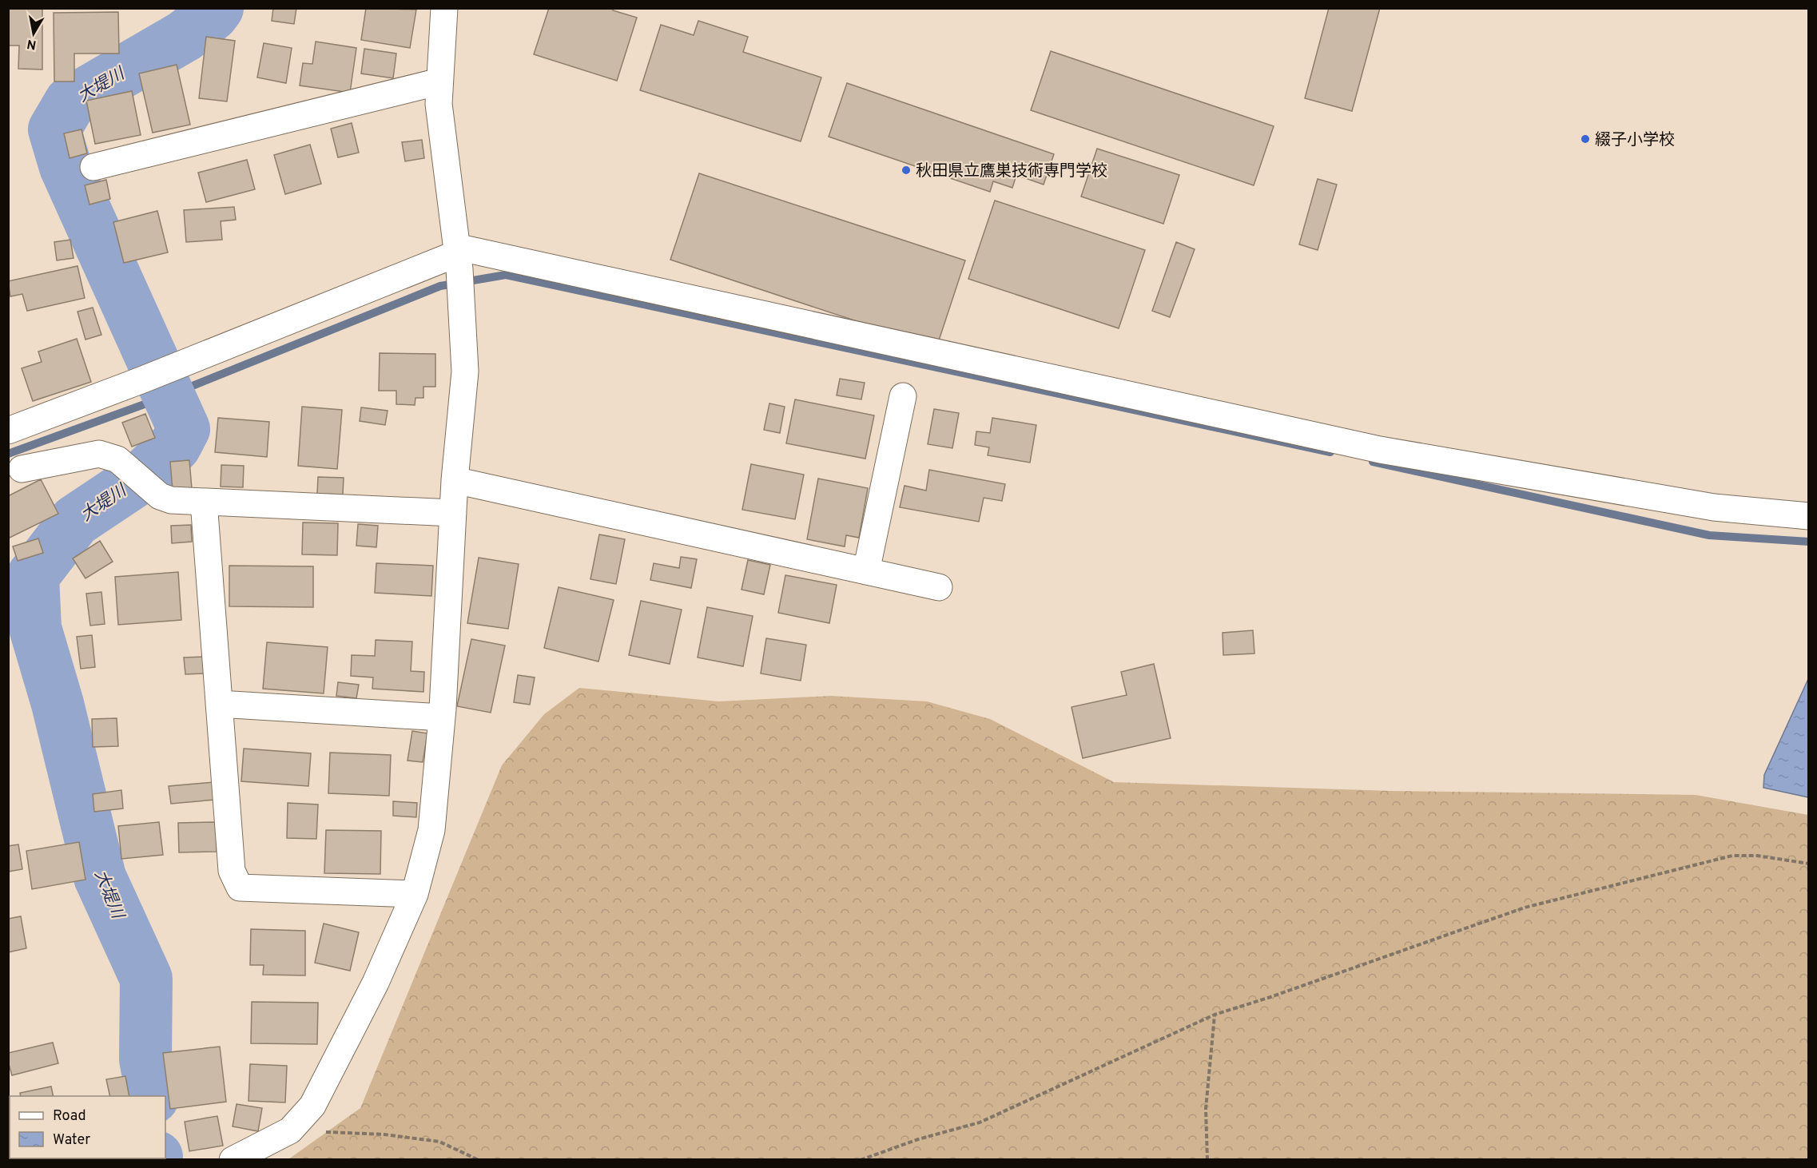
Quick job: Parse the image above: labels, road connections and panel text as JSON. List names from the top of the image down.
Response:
{
  "water": ["大堤川"],
  "places": ["綴子小学校", "秋田県立鷹巣技術専門学校"],
  "legend": ["Road", "Water"],
  "north": "bottom"
}
